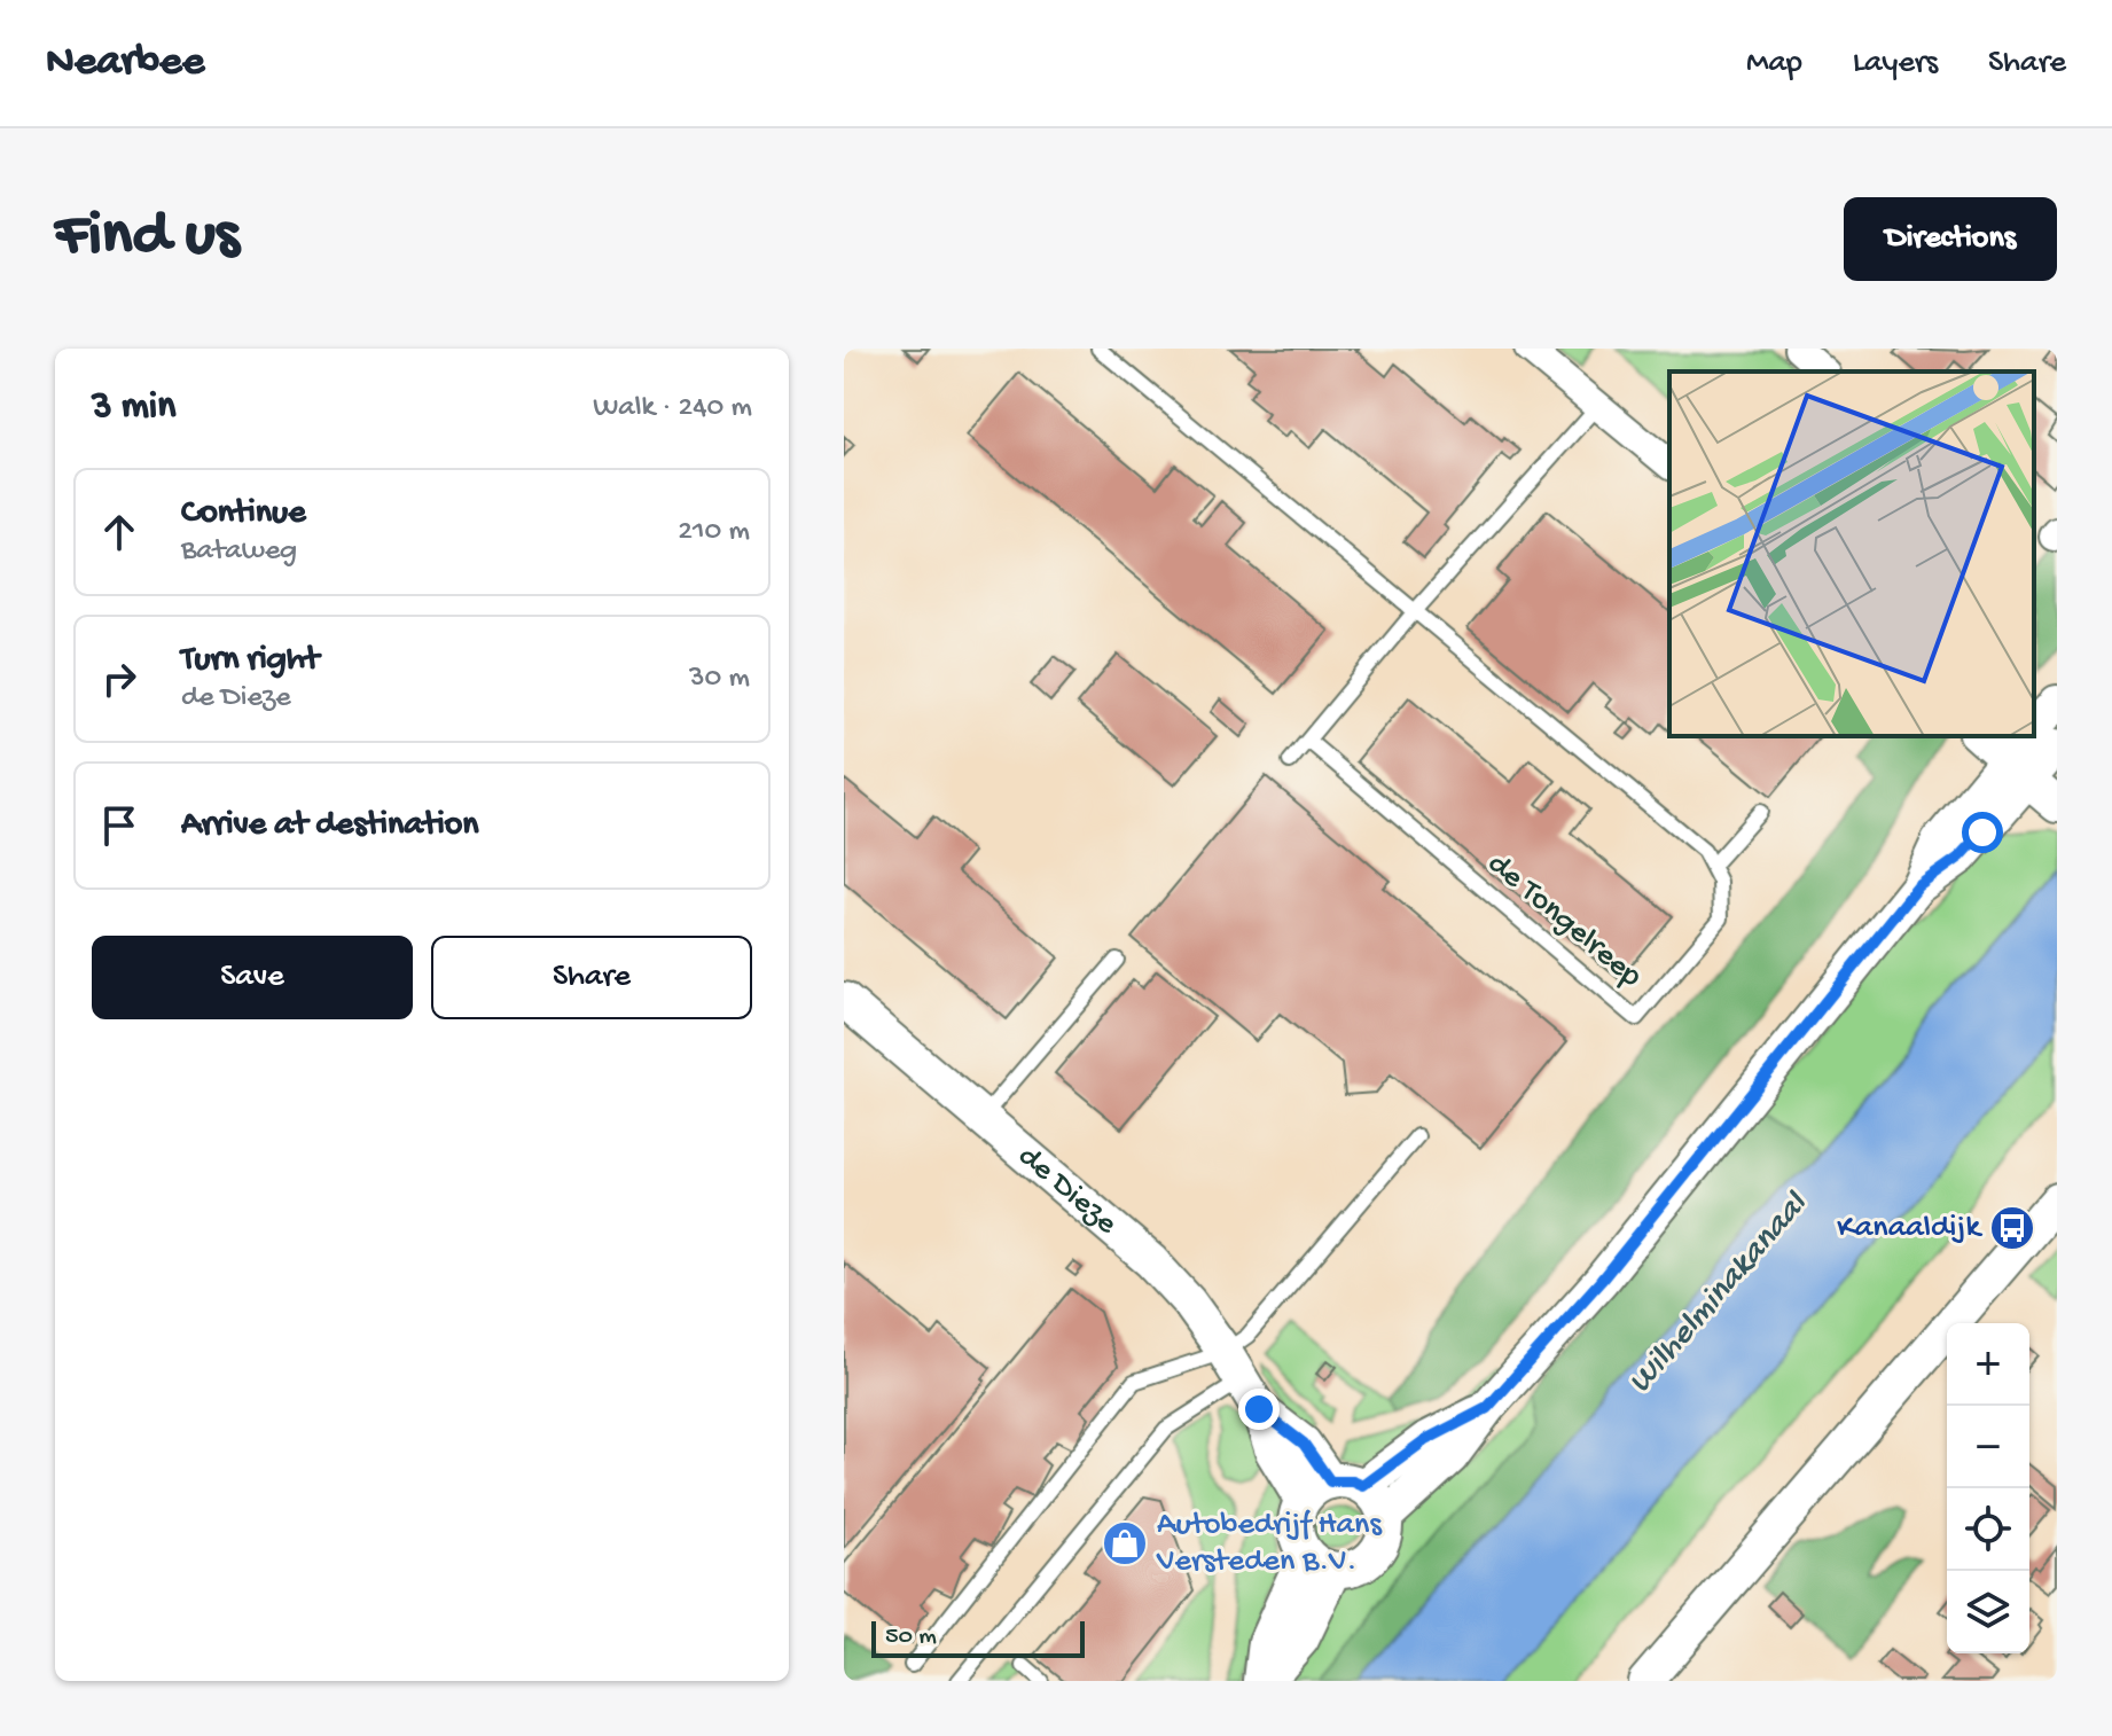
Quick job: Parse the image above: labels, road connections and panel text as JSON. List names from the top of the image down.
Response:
{
  "streets": {
    "street": ["de Dieze"],
    "lane": ["de Tongelreep"]
  },
  "water": ["Wilhelminakanaal"],
  "places": {
    "bus stop": ["Kanaaldijk"],
    "shop": ["Autobedrijf Hans Versteden B.V."]
  },
  "scale_bar": "50 m",
  "page": {
    "header": "Nearbee",
    "nav": ["Map", "Layers", "Share"],
    "buttons": [
      "Directions",
      ["Save", "Share"]
    ],
    "title": "Find us",
    "heading": ["3 min", "Walk · 240 m"],
    "list": [
      ["Continue", "Bataweg", "210 m"],
      ["Turn right", "de Dieze", "30 m"],
      "Arrive at destination"
    ],
    "map_buttons": ["+", "−"],
    "scale": "50 m"
  }
}
